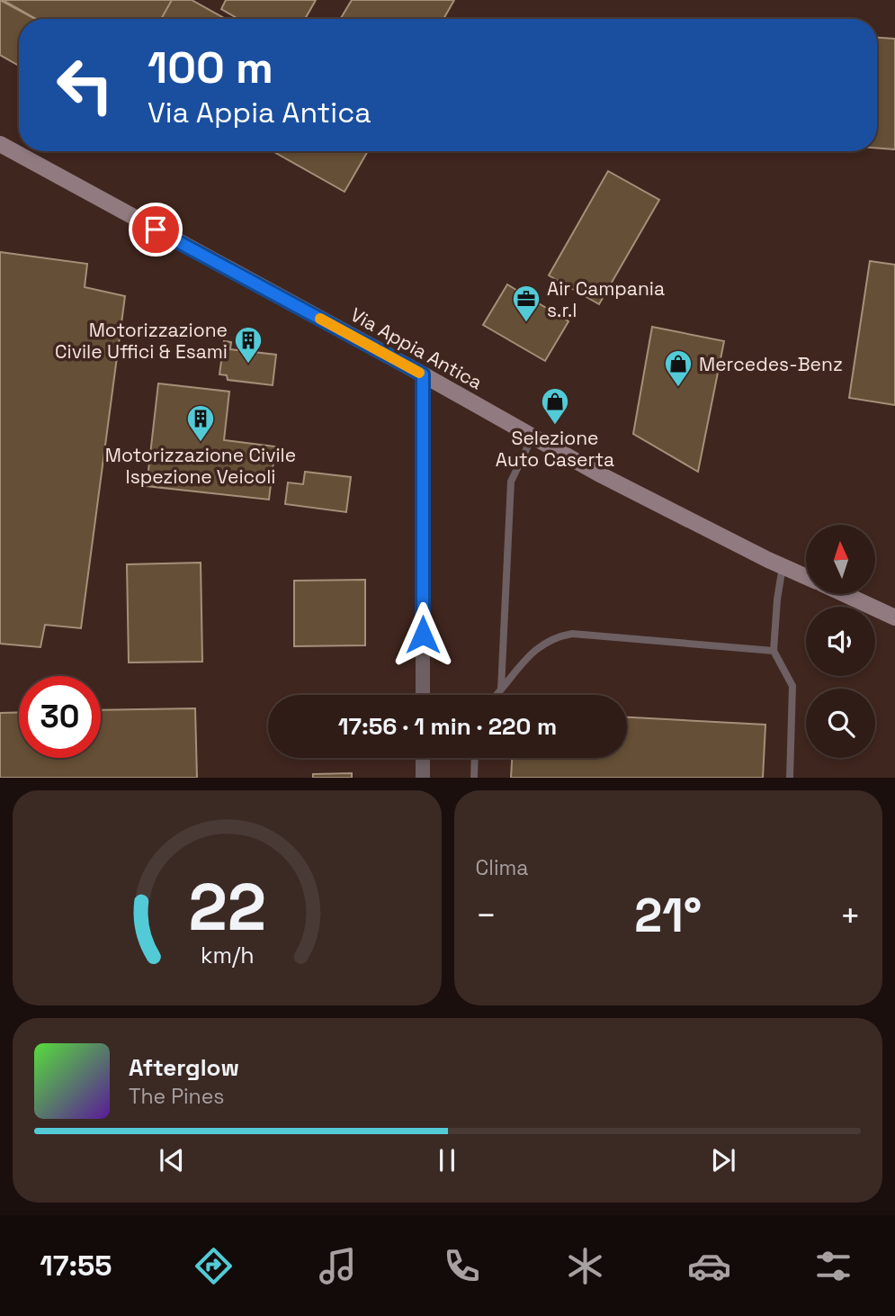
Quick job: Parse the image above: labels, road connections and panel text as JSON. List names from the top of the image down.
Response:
{
  "streets": {
    "street": ["Via Appia Antica"]
  },
  "places": {
    "office": ["Air Campania s.r.l"],
    "building": ["Motorizzazione Civile Uffici & Esami", "Motorizzazione Civile Ispezione Veicoli"],
    "shop": ["Mercedes-Benz", "Selezione Auto Caserta"]
  },
  "north": "top",
  "page": {
    "turn": ["100 m", "Via Appia Antica"],
    "limit": "30",
    "trip": "17:56 · 1 min · 220 m",
    "tile": "Clima",
    "heat": ["−", "21°", "+"],
    "song": ["Afterglow", "The Pines"],
    "tabs": "17:55",
    "gauge": ["22", "km/h"]
  }
}
